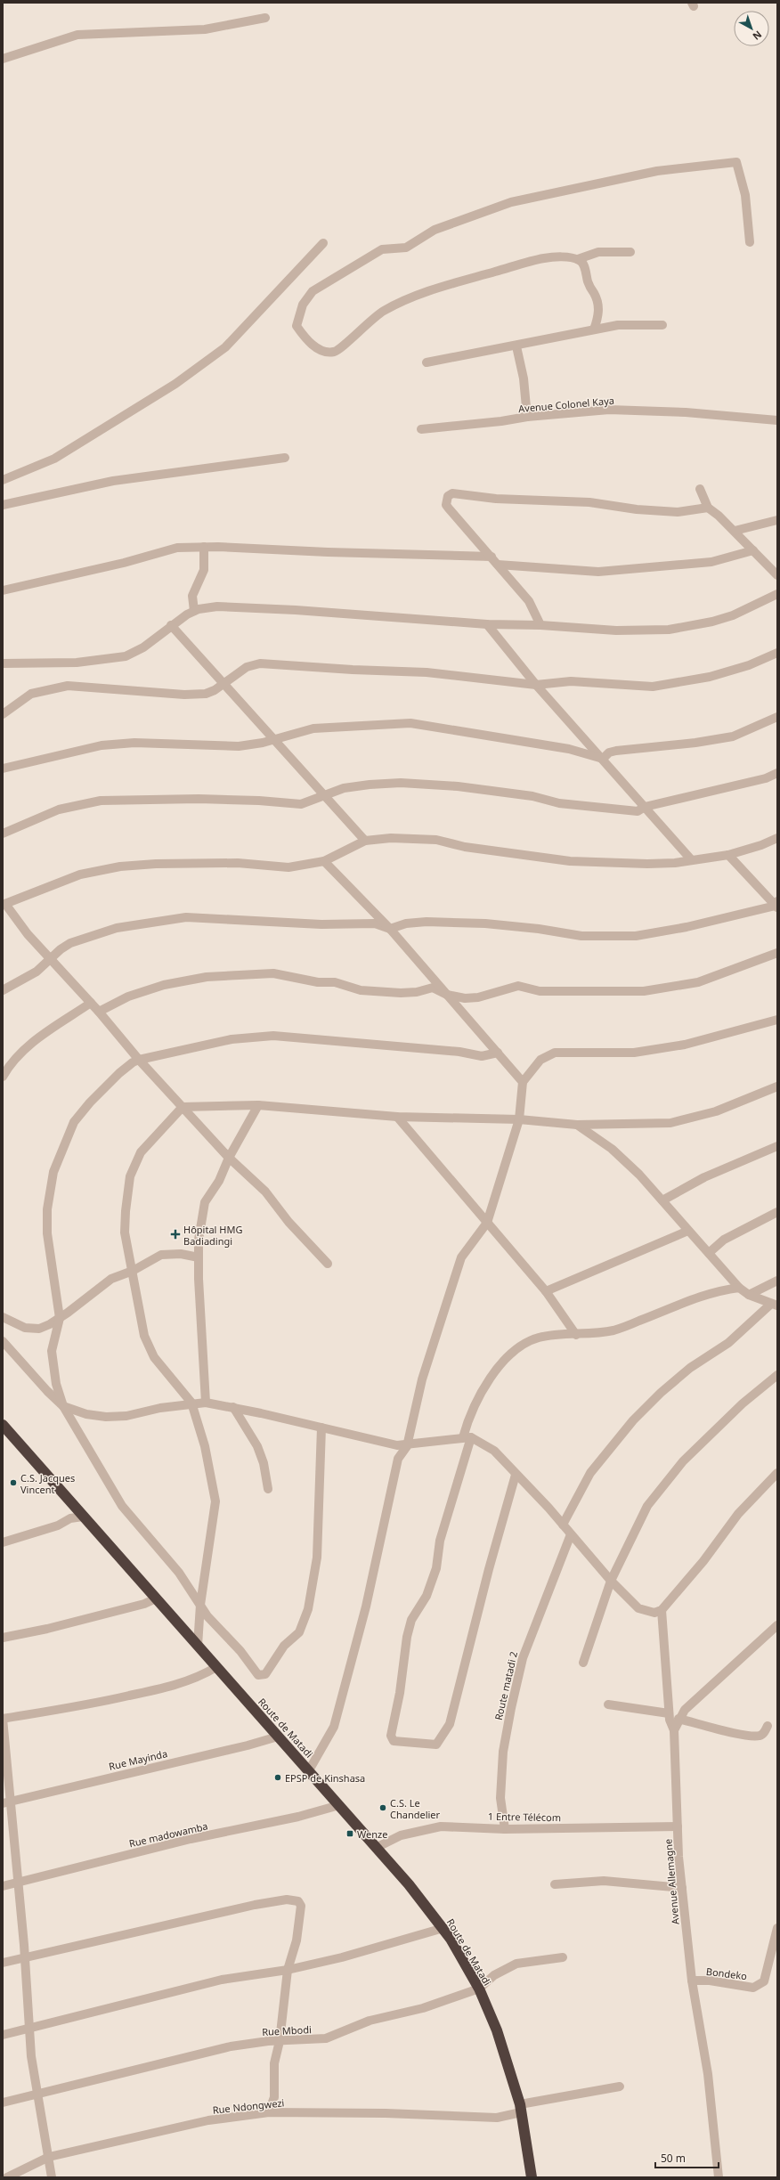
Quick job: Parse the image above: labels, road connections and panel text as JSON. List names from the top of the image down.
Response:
{
  "streets": {
    "highway": ["Route de Matadi"],
    "street": [
      "Avenue Colonel Kaya",
      "Route matadi 2",
      "Rue Mayinda",
      "1 Entre Télécom",
      "Rue madowamba",
      "Avenue Allemagne",
      "Bondeko",
      "Rue Mbodi",
      "Rue Ndongwezi"
    ]
  },
  "crossings": [
    ["Route matadi 2", "1 Entre Télécom"],
    ["Route de Matadi", "Rue Mayinda"],
    ["Route de Matadi", "1 Entre Télécom"],
    ["Route de Matadi", "Rue madowamba"],
    ["Route de Matadi", "Rue Mbodi"],
    ["Route de Matadi", "Rue Ndongwezi"],
    ["1 Entre Télécom", "Avenue Allemagne"],
    ["Avenue Allemagne", "Bondeko"]
  ],
  "places": {
    "health": ["Hôpital HMG Badiadingi"],
    "other": ["C.S. Jacques Vincent", "EPSP de Kinshasa", "C.S. Le Chandelier"],
    "transit": ["Wenze"]
  },
  "scale_bar": "50 m",
  "north": "bottom right"
}
